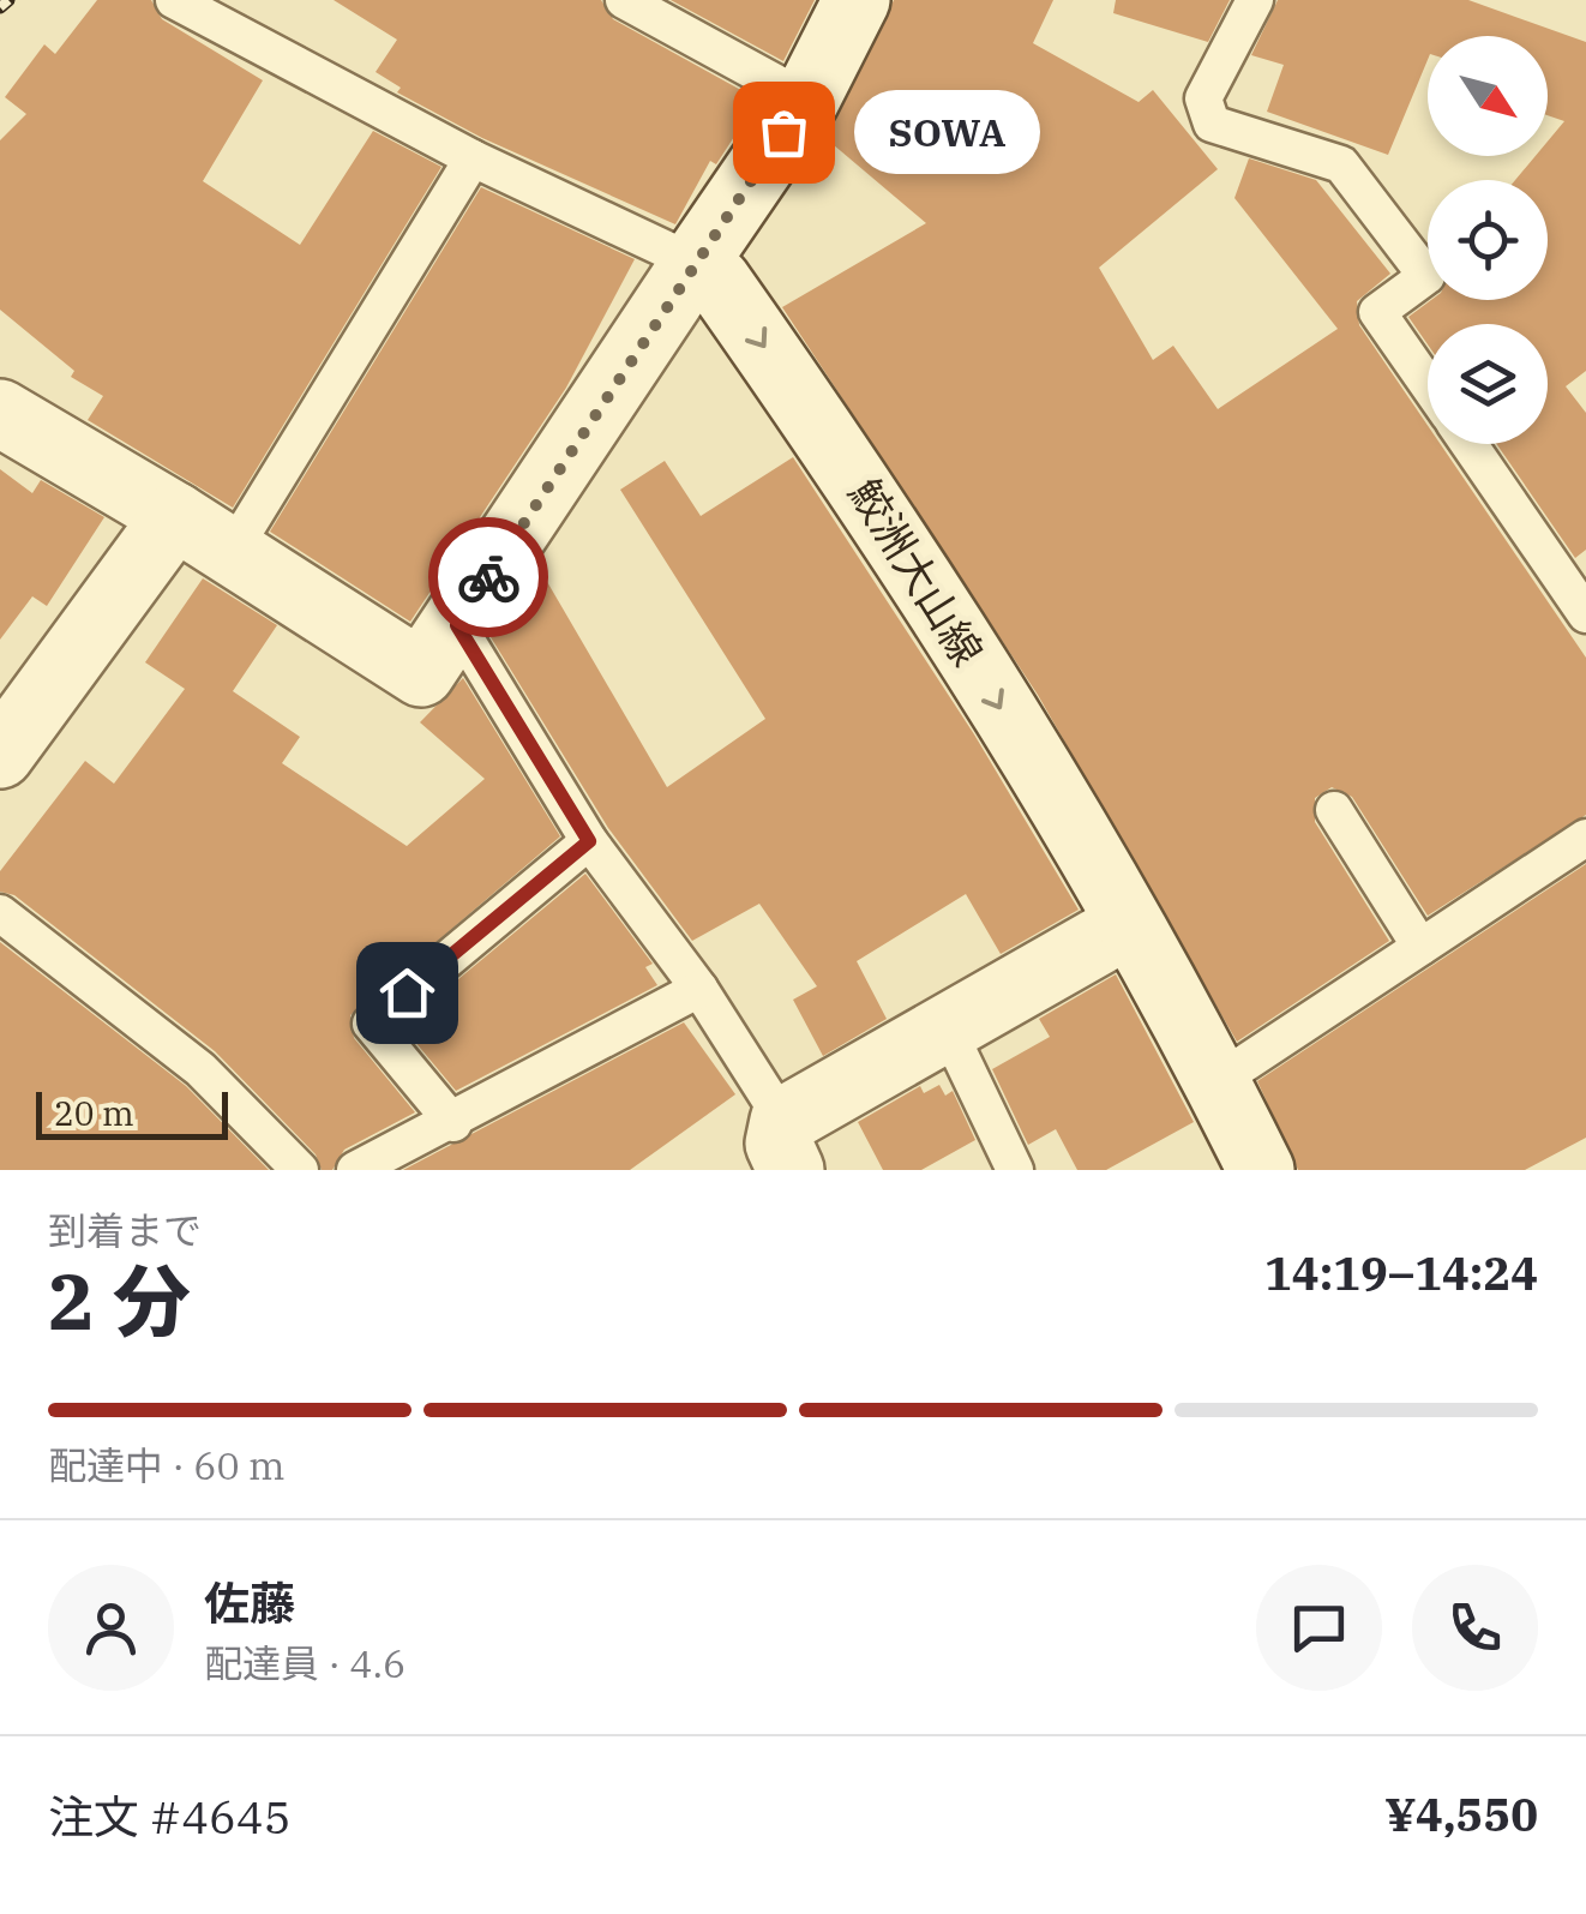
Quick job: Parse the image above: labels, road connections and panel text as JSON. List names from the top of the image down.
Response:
{
  "streets": {
    "street": ["鮫洲大山線"]
  },
  "one_way": ["鮫洲大山線"],
  "places": ["SOWA"],
  "scale_bar": "20 m",
  "north": "bottom right",
  "page": {
    "bubble": "SOWA",
    "scale": "20 m",
    "heading": ["2 分", "到着まで", "14:19–14:24"],
    "panel": [
      "佐藤",
      "配達員 · 4.6",
      "注文 #4645",
      "¥4,550"
    ],
    "bar": "配達中 · 60 m"
  }
}
